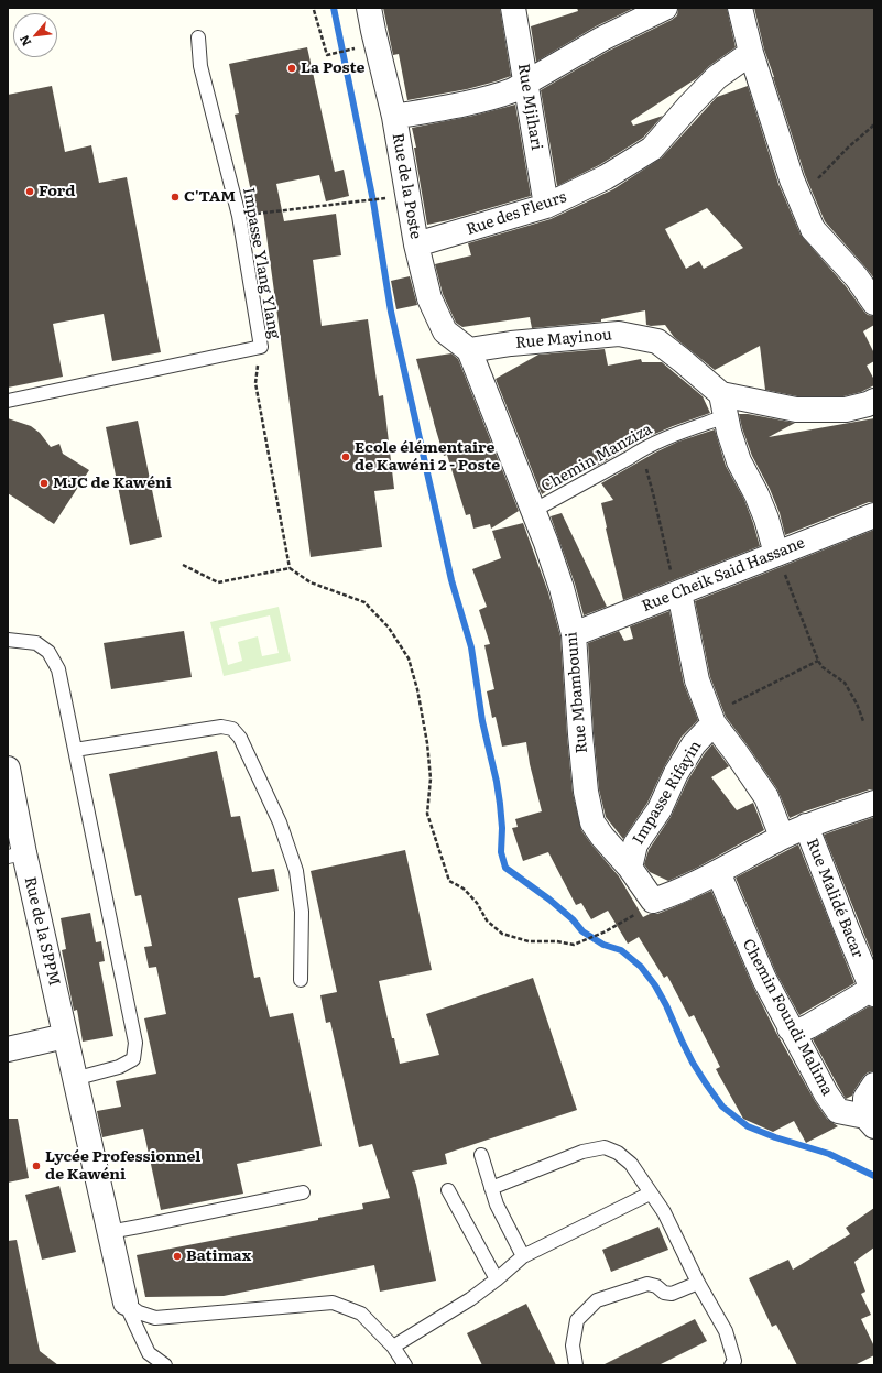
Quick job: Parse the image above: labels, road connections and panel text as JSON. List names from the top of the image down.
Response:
{
  "streets": {
    "street": [
      "Rue Mjihari",
      "Rue de la Poste",
      "Rue des Fleurs",
      "Rue Mayinou",
      "Rue Cheik Said Hassane",
      "Rue Mbambouni",
      "Impasse Rifayin",
      "Rue Malidé Bacar",
      "Rue de la SPPM",
      "Chemin Foundi Malima"
    ],
    "lane": ["Impasse Ylang Ylang", "Chemin Manziza"]
  },
  "crossings": [
    ["Rue Mjihari", "Rue des Fleurs"],
    ["Rue de la Poste", "Rue des Fleurs"],
    ["Rue de la Poste", "Rue Mayinou"],
    ["Rue de la Poste", "Rue Mbambouni"],
    ["Rue Mayinou", "Chemin Manziza"],
    ["Rue Mayinou", "Rue Mbambouni"],
    ["Chemin Manziza", "Rue Mbambouni"],
    ["Rue Cheik Said Hassane", "Rue Mbambouni"],
    ["Rue Mbambouni", "Impasse Rifayin"]
  ],
  "places": [
    "La Poste",
    "Ford",
    "C'TAM",
    "Ecole élémentaire de Kawéni 2 - Poste",
    "MJC de Kawéni",
    "Lycée Professionnel de Kawéni",
    "Batimax"
  ],
  "north": "bottom left"
}
